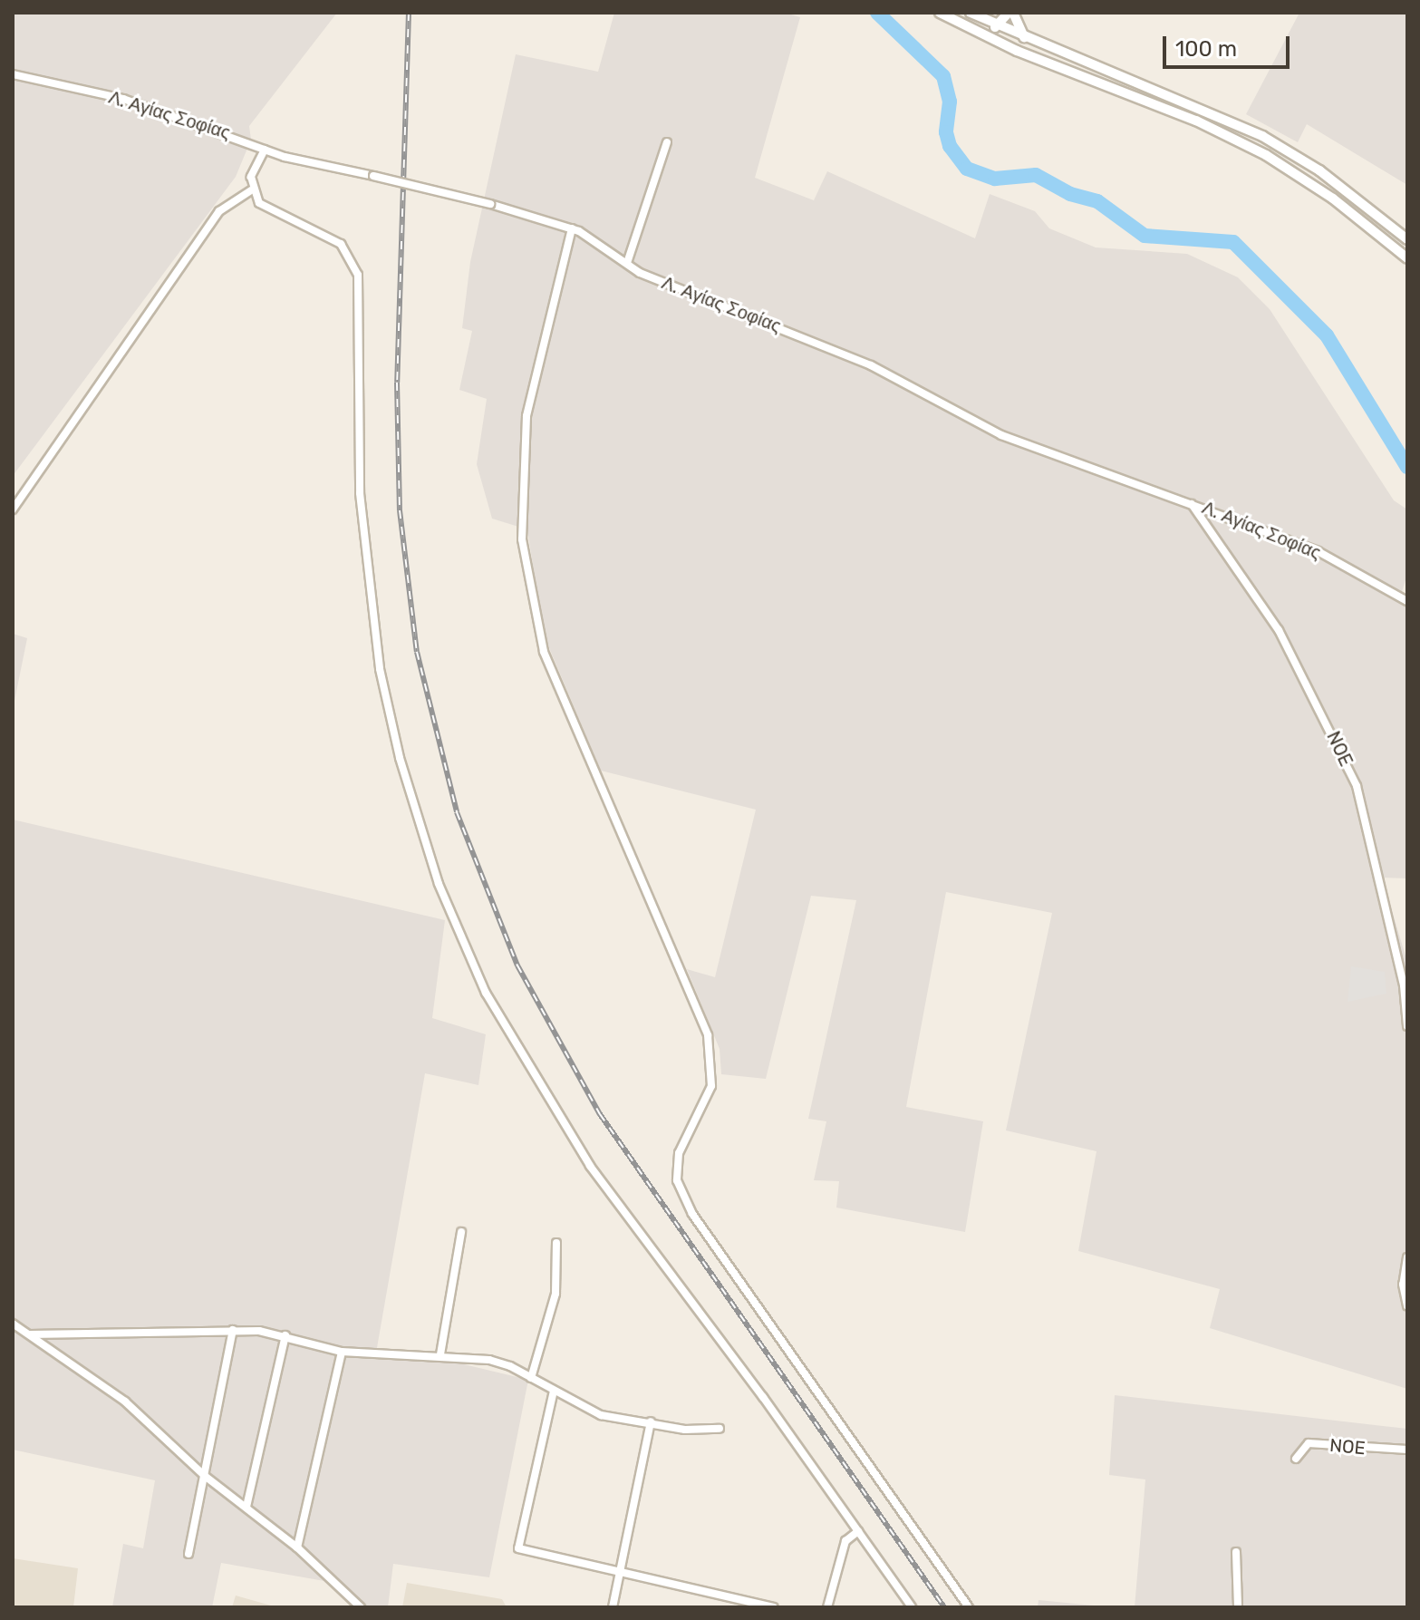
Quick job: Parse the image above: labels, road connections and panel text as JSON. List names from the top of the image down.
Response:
{
  "streets": {
    "street": ["Λ. Αγίας Σοφίας", "NOE"]
  },
  "crossings": [
    ["Λ. Αγίας Σοφίας", "NOE"]
  ],
  "scale_bar": "100 m"
}
